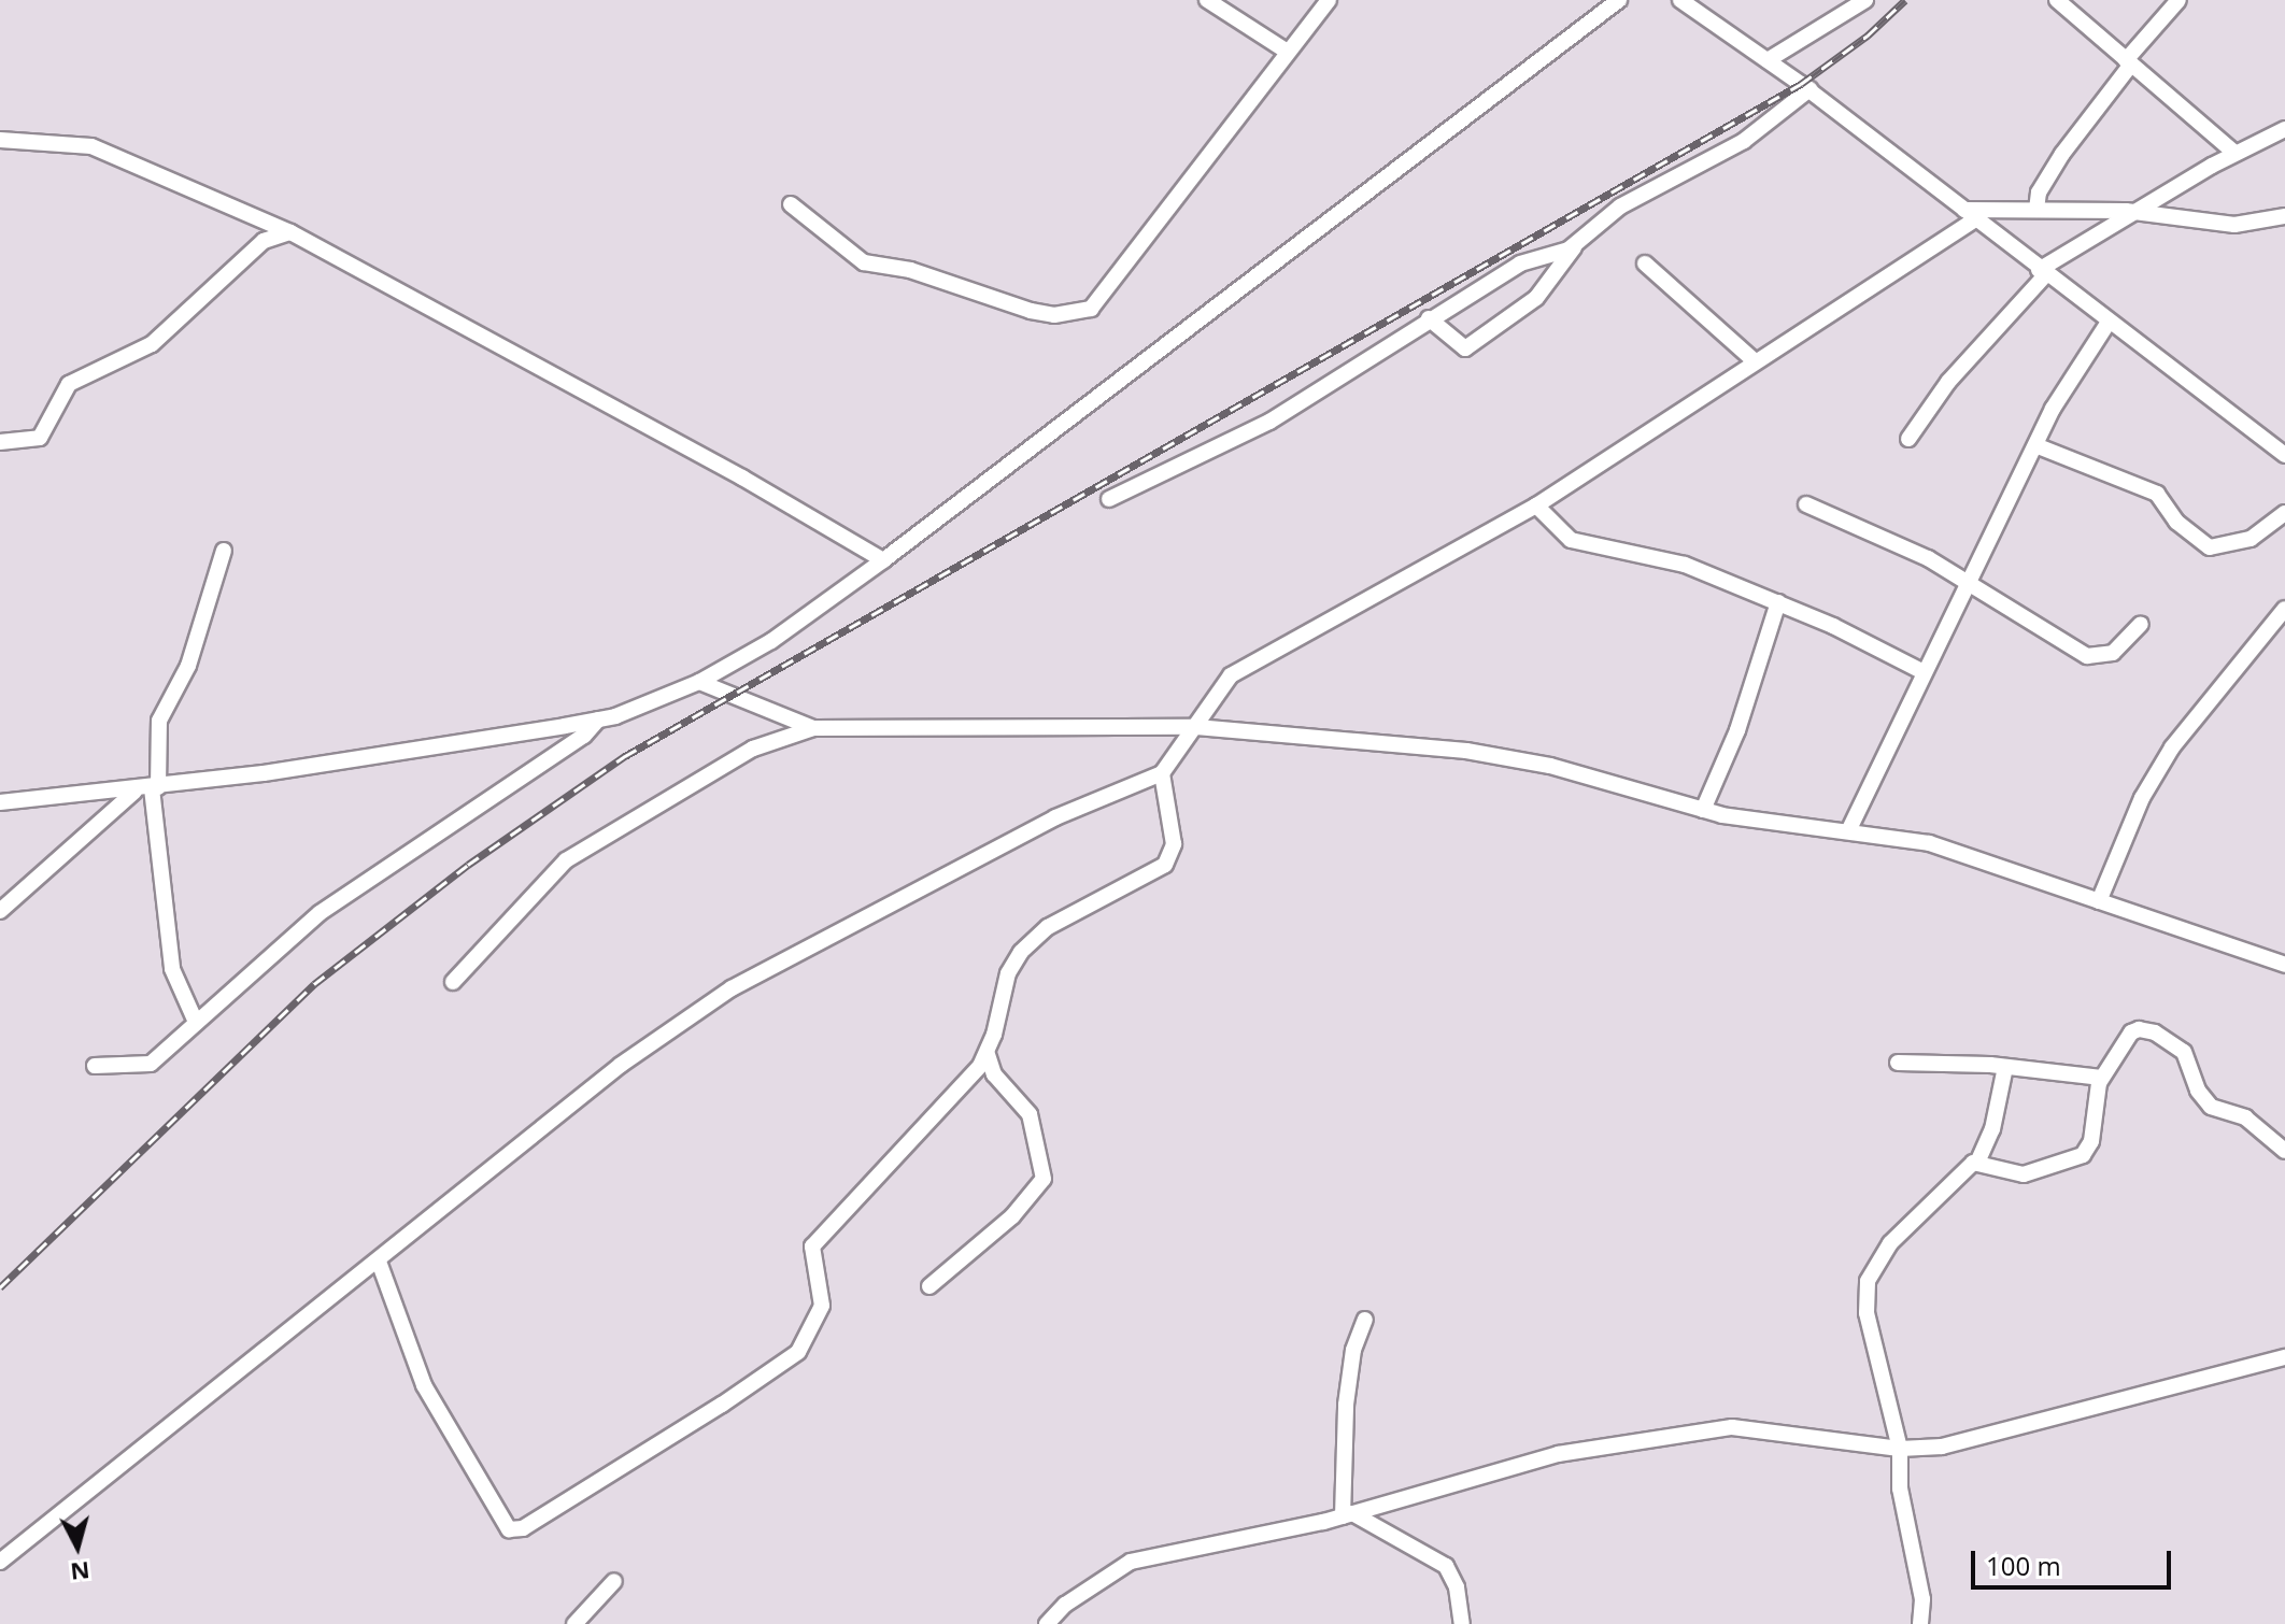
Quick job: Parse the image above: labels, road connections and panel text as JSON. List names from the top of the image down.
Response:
{
  "scale_bar": "100 m",
  "north": "bottom"
}
